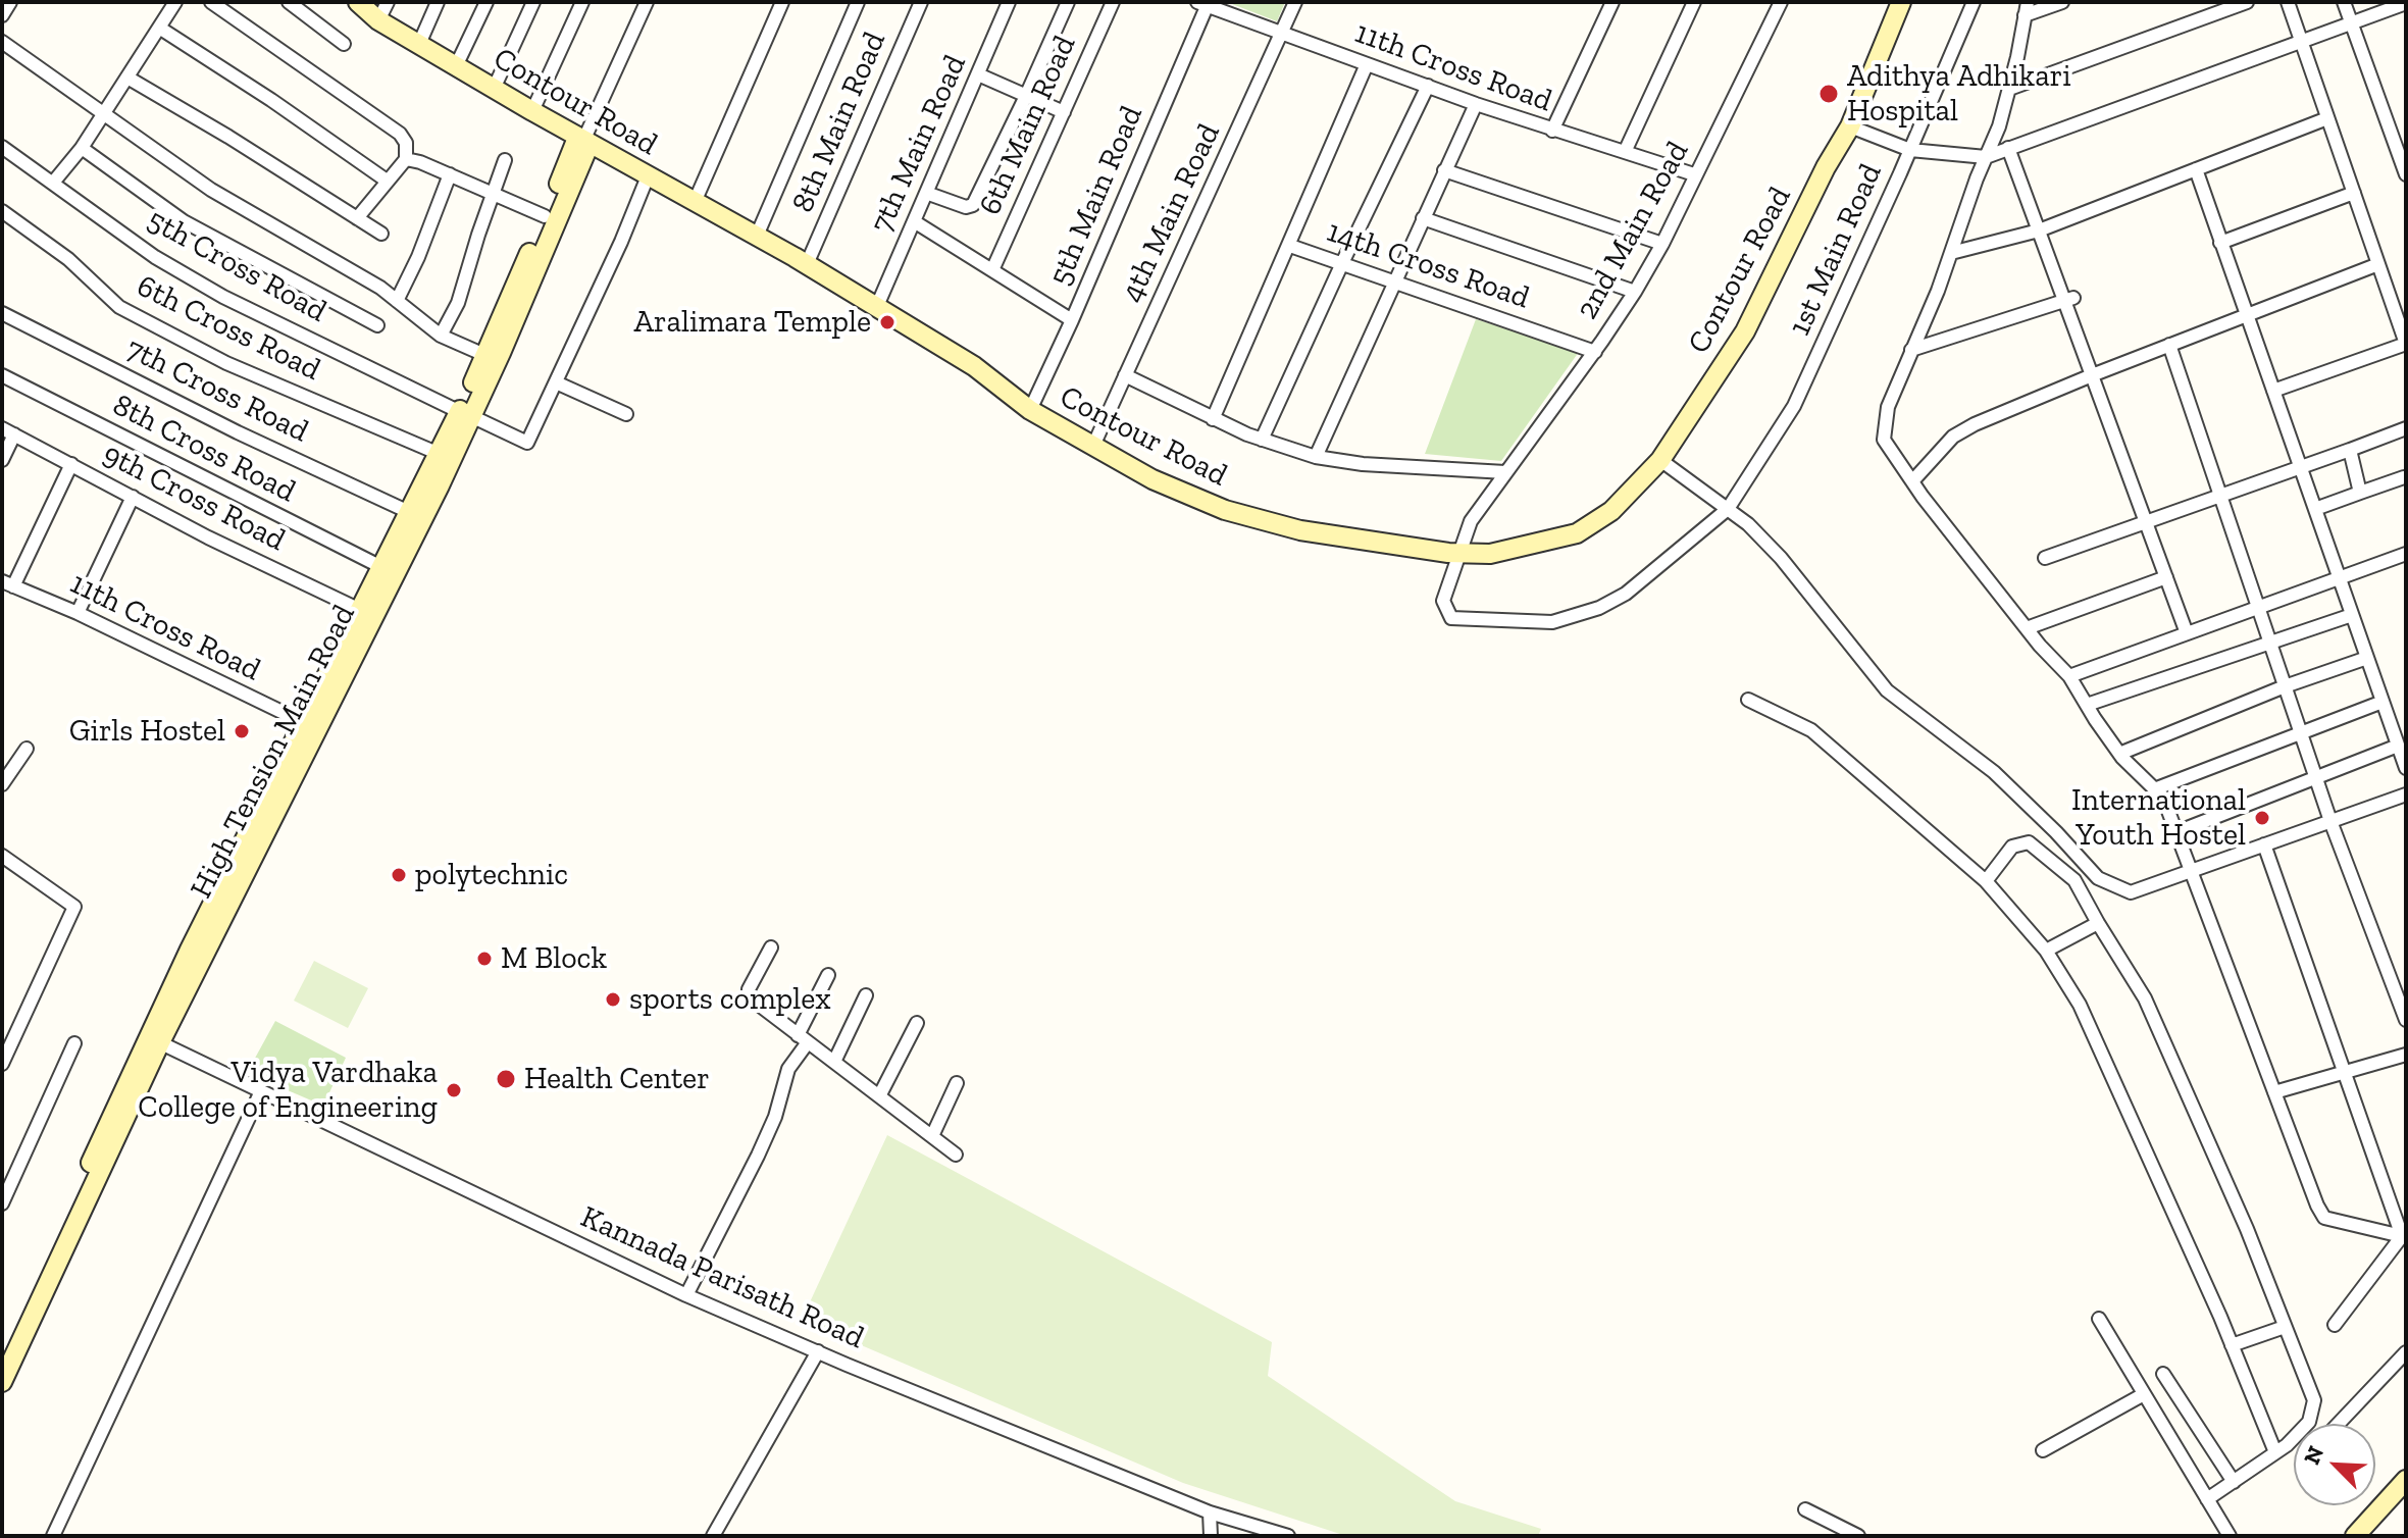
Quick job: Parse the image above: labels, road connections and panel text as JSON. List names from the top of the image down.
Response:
{
  "streets": {
    "main road": ["Contour Road", "High Tension Main Road"],
    "street": [
      "11th Cross Road",
      "8th Main Road",
      "6th Main Road",
      "7th Main Road",
      "5th Main Road",
      "4th Main Road",
      "2nd Main Road",
      "1st Main Road",
      "14th Cross Road",
      "5th Cross Road",
      "6th Cross Road",
      "7th Cross Road",
      "8th Cross Road",
      "9th Cross Road",
      "Kannada Parisath Road"
    ]
  },
  "crossings": [
    ["11th Cross Road", "5th Main Road"],
    ["11th Cross Road", "4th Main Road"],
    ["11th Cross Road", "2nd Main Road"],
    ["Contour Road", "8th Main Road"],
    ["Contour Road", "7th Main Road"],
    ["Contour Road", "5th Main Road"],
    ["Contour Road", "4th Main Road"],
    ["Contour Road", "2nd Main Road"],
    ["Contour Road", "1st Main Road"],
    ["Contour Road", "High Tension Main Road"],
    ["2nd Main Road", "1st Main Road"],
    ["2nd Main Road", "14th Cross Road"],
    ["5th Cross Road", "High Tension Main Road"],
    ["6th Cross Road", "High Tension Main Road"],
    ["High Tension Main Road", "Kannada Parisath Road"]
  ],
  "places": [
    "Adithya Adhikari Hospital",
    "Aralimara Temple",
    "Girls Hostel",
    "International Youth Hostel",
    "polytechnic",
    "M Block",
    "sports complex",
    "Health Center",
    "Vidya Vardhaka College of Engineering"
  ],
  "north": "top left"
}
